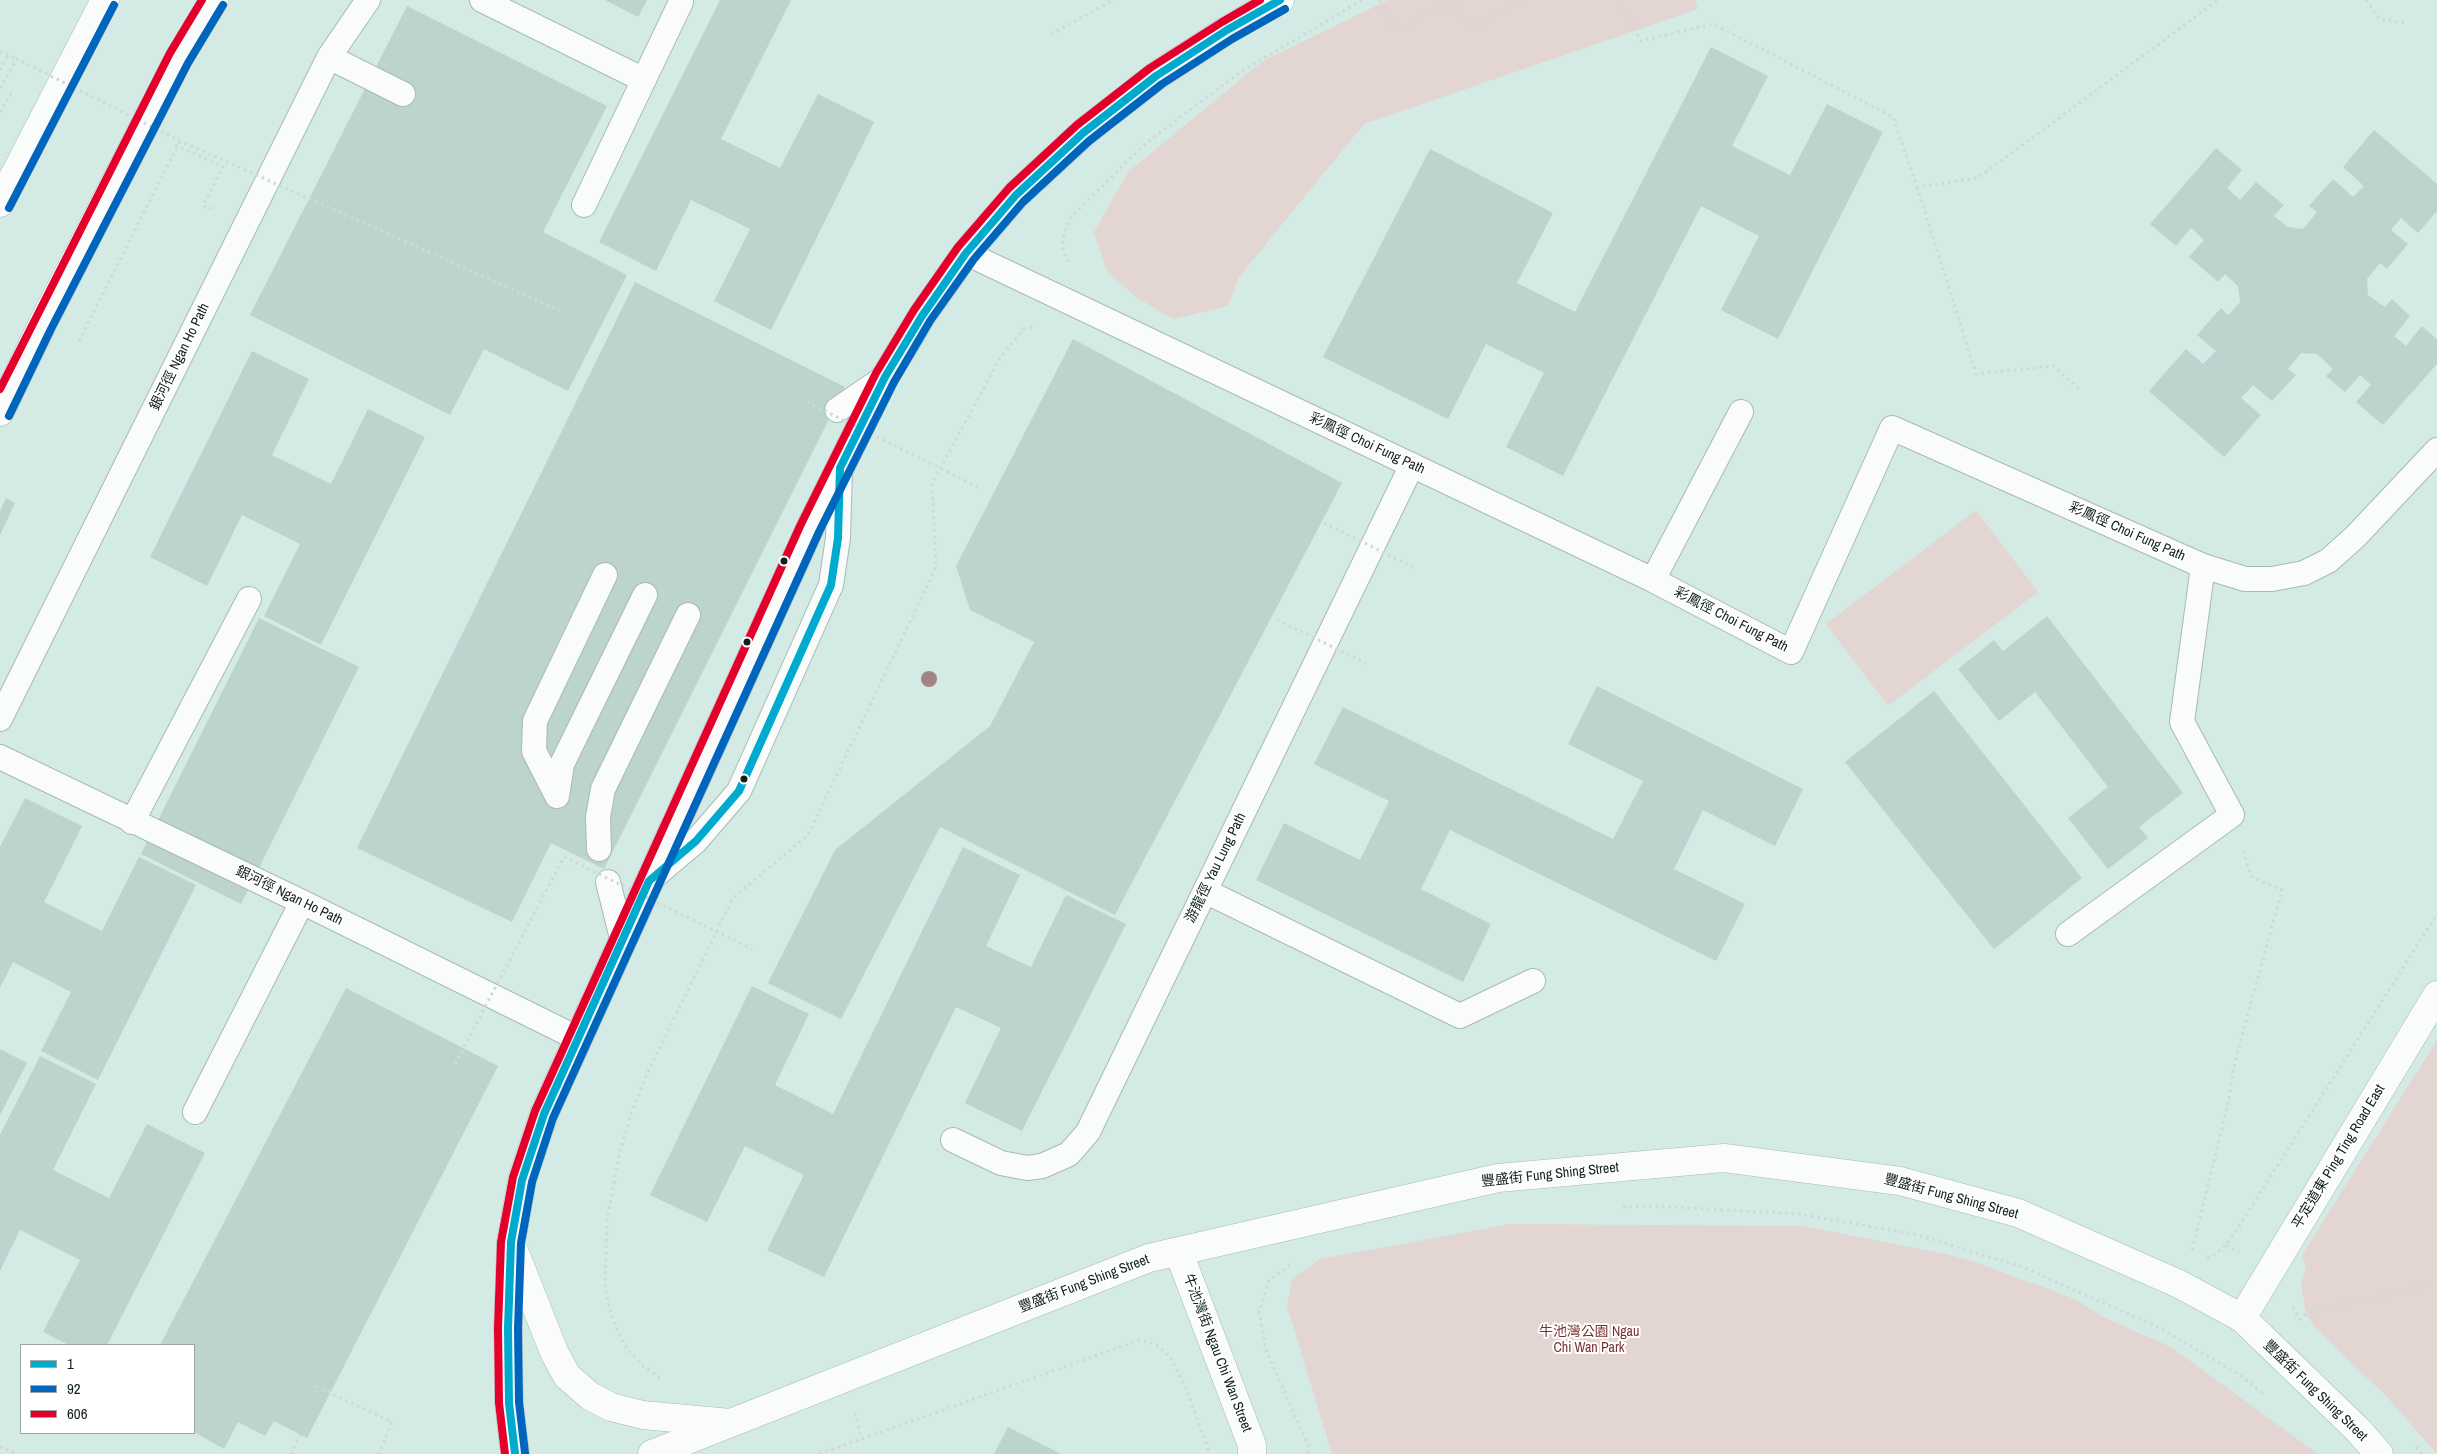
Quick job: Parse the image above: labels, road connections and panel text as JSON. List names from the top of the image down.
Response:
{
  "streets": {
    "main road": ["平定道東 Ping Ting Road East", "豐盛街 Fung Shing Street", "牛池灣街 Ngau Chi Wan Street"],
    "lane": ["銀河徑 Ngan Ho Path", "彩鳳徑 Choi Fung Path", "游龍徑 Yau Lung Path"]
  },
  "crossings": [
    ["彩鳳徑 Choi Fung Path", "游龍徑 Yau Lung Path"],
    ["平定道東 Ping Ting Road East", "豐盛街 Fung Shing Street"],
    ["豐盛街 Fung Shing Street", "牛池灣街 Ngau Chi Wan Street"]
  ],
  "parks": ["牛池灣公園 Ngau Chi Wan Park"],
  "lines": ["transit line 1", "transit line 606", "transit line 92"],
  "legend": ["1", "92", "606"]
}
